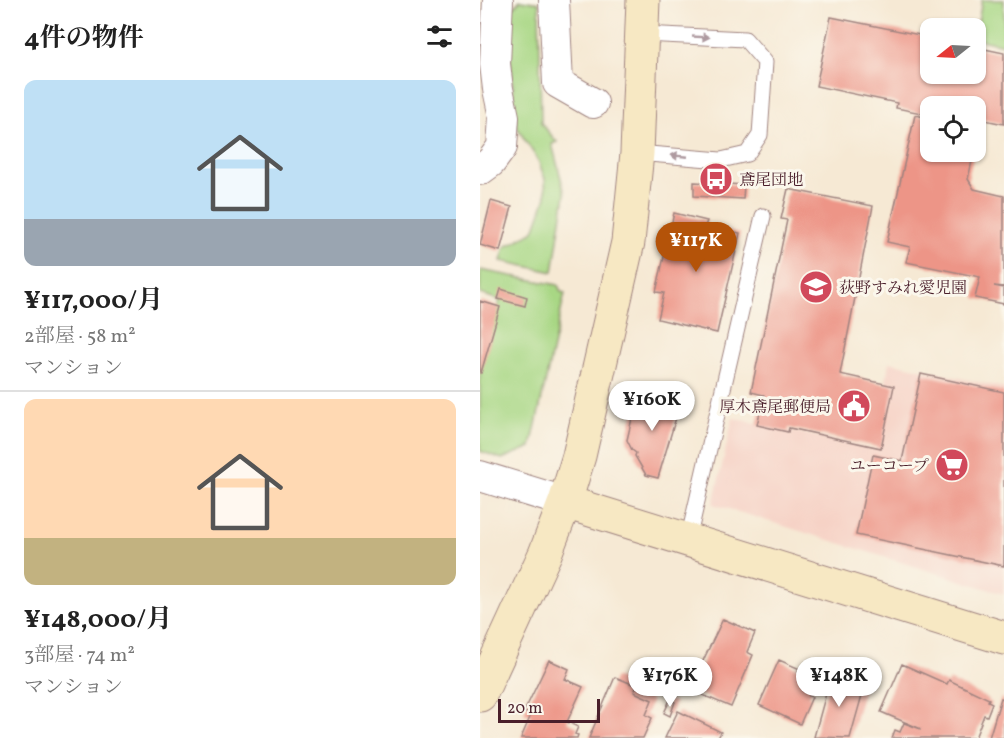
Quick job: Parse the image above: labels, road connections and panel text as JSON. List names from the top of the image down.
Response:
{
  "places": {
    "bus stop": ["鳶尾団地"],
    "school or university": ["荻野すみれ愛児園"],
    "public building": ["厚木鳶尾郵便局"],
    "supermarket": ["ユーコープ"]
  },
  "scale_bar": "20 m",
  "north": "left",
  "page": {
    "heading": "4件の物件",
    "list": [
      {
        "name": "¥117,000/月",
        "note": "2部屋 · 58 m² · マンション"
      },
      {
        "name": "¥148,000/月",
        "note": "3部屋 · 74 m² · マンション"
      }
    ],
    "price": [
      "¥117K",
      "¥160K",
      "¥176K",
      "¥148K"
    ],
    "scale": "20 m"
  }
}
